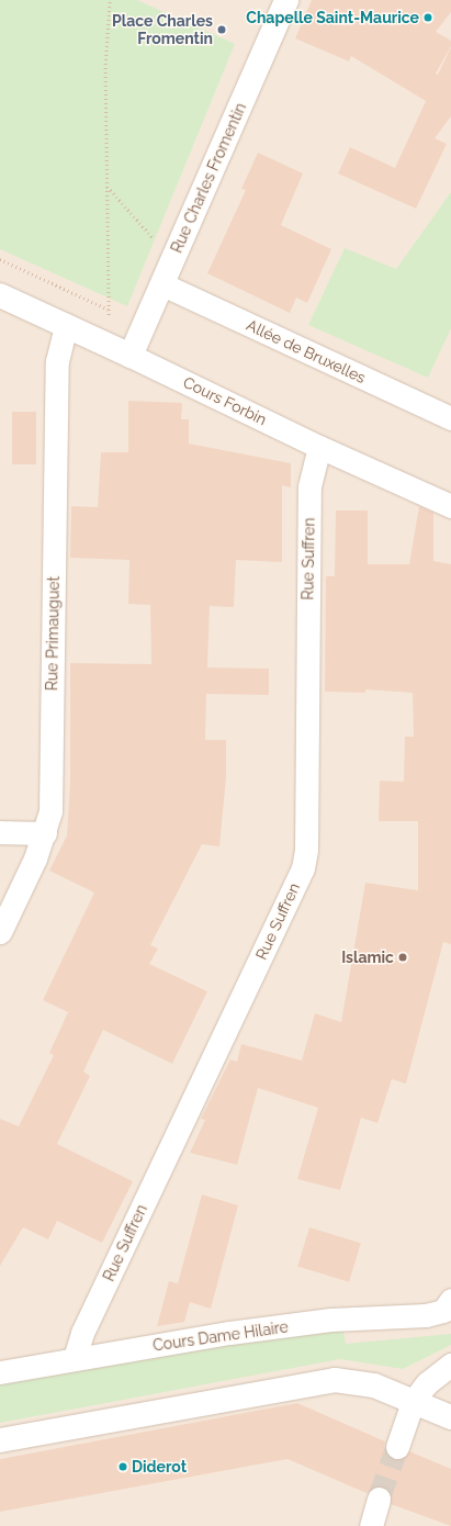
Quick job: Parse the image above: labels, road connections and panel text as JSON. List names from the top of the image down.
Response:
{
  "streets": {
    "street": [
      "Rue Charles Fromentin",
      "Allée de Bruxelles",
      "Cours Forbin",
      "Rue Suffren",
      "Rue Primauguet",
      "Cours Dame Hilaire"
    ]
  },
  "crossings": [
    ["Rue Charles Fromentin", "Allée de Bruxelles"],
    ["Rue Charles Fromentin", "Cours Forbin"],
    ["Cours Forbin", "Rue Suffren"],
    ["Cours Forbin", "Rue Primauguet"],
    ["Rue Suffren", "Cours Dame Hilaire"]
  ],
  "places": [
    "Chapelle Saint-Maurice",
    "Place Charles Fromentin",
    "Islamic",
    "Diderot"
  ]
}
